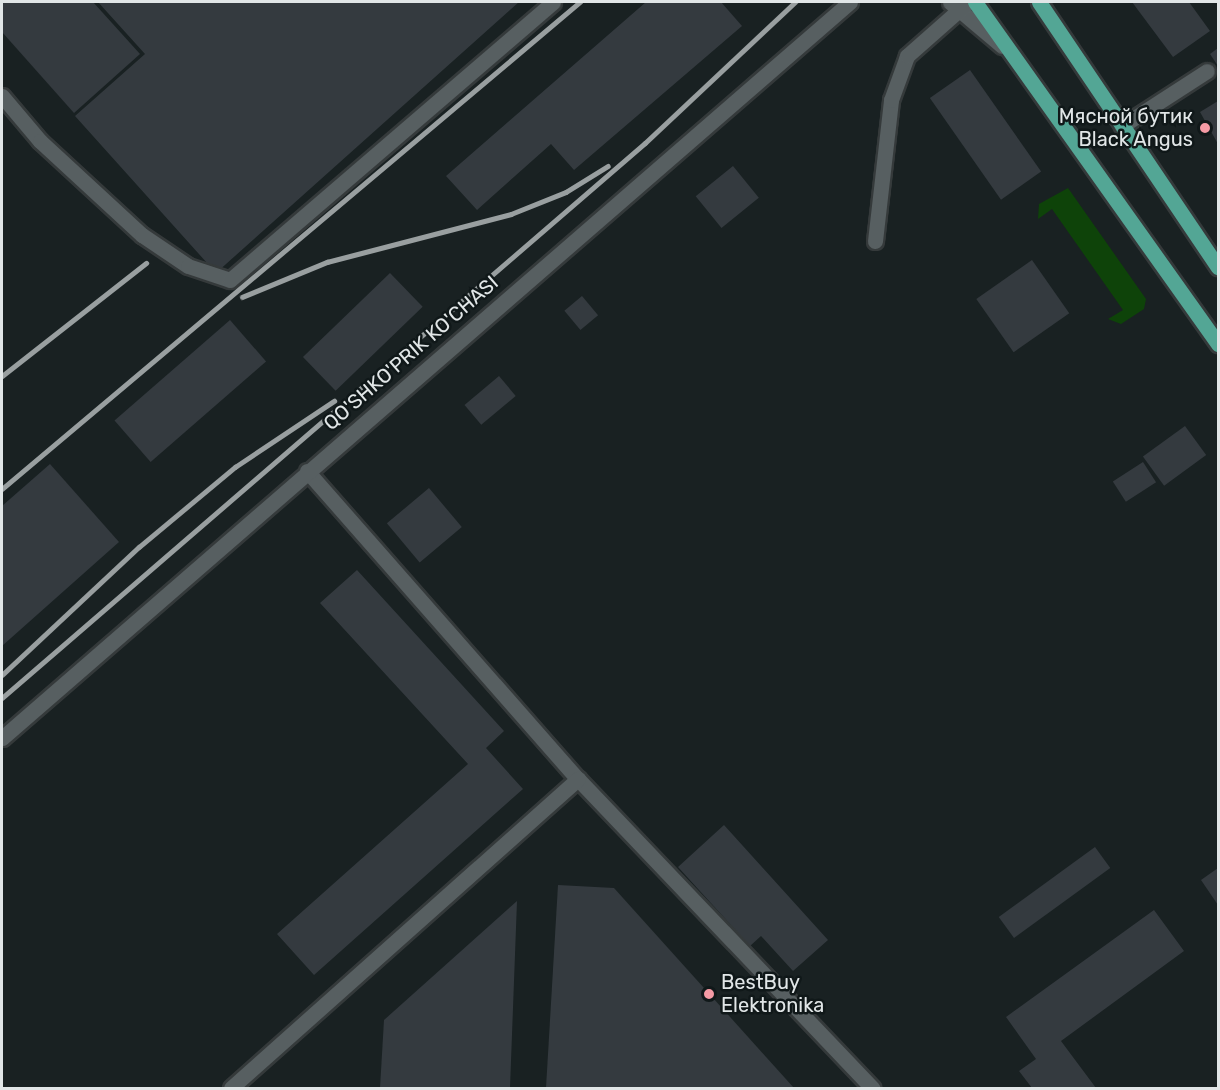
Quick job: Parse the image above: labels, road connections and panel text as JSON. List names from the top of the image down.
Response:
{
  "streets": {
    "street": ["QO'SHKO'PRIK KO'CHASI"]
  },
  "places": ["Мясной бутик Black Angus", "BestBuy Elektronika"]
}
